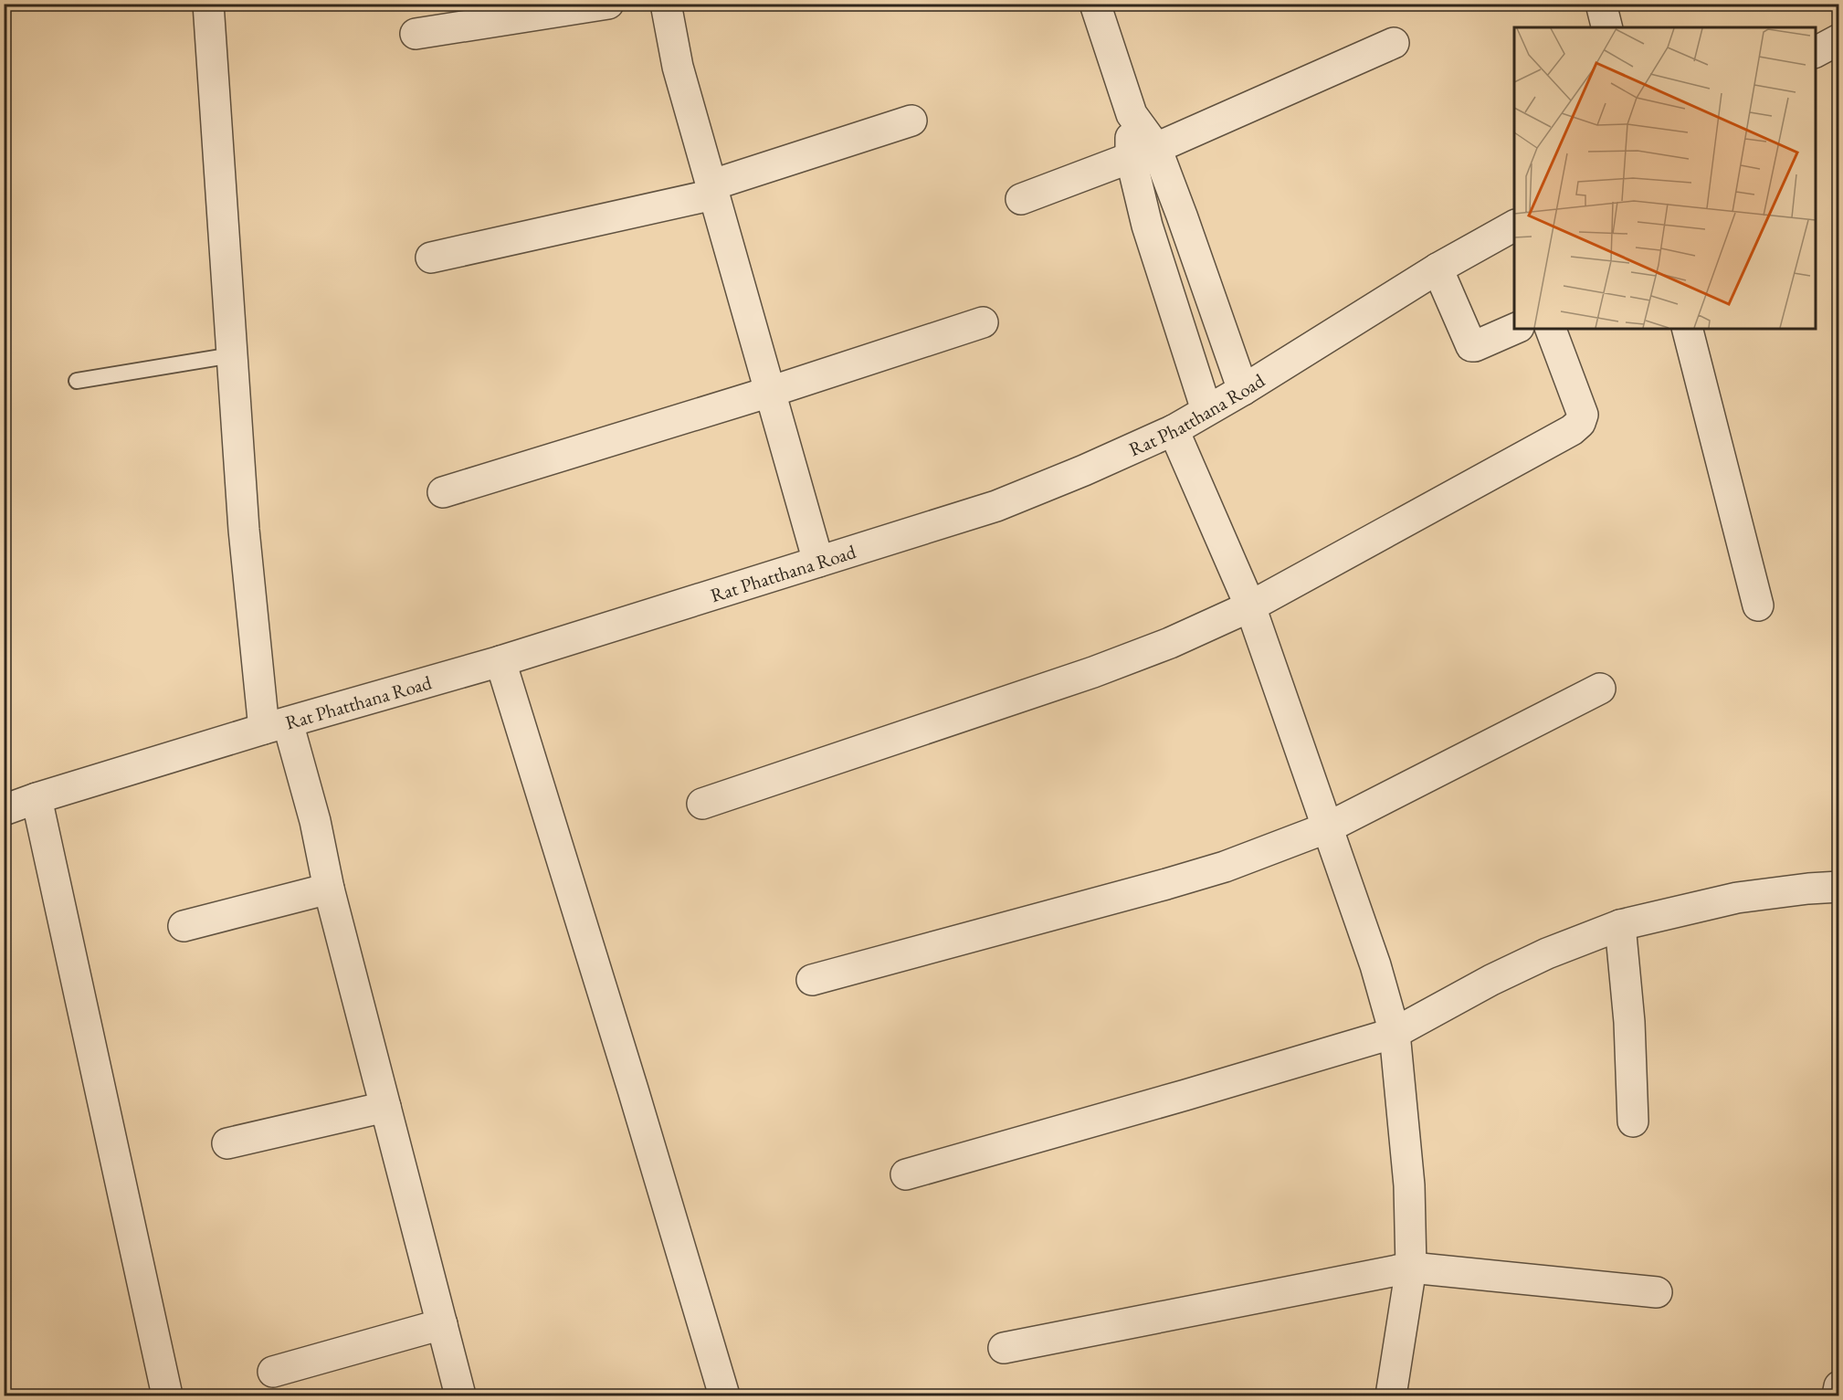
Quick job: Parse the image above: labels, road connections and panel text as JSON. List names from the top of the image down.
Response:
{
  "streets": {
    "street": ["Rat Phatthana Road"]
  }
}
